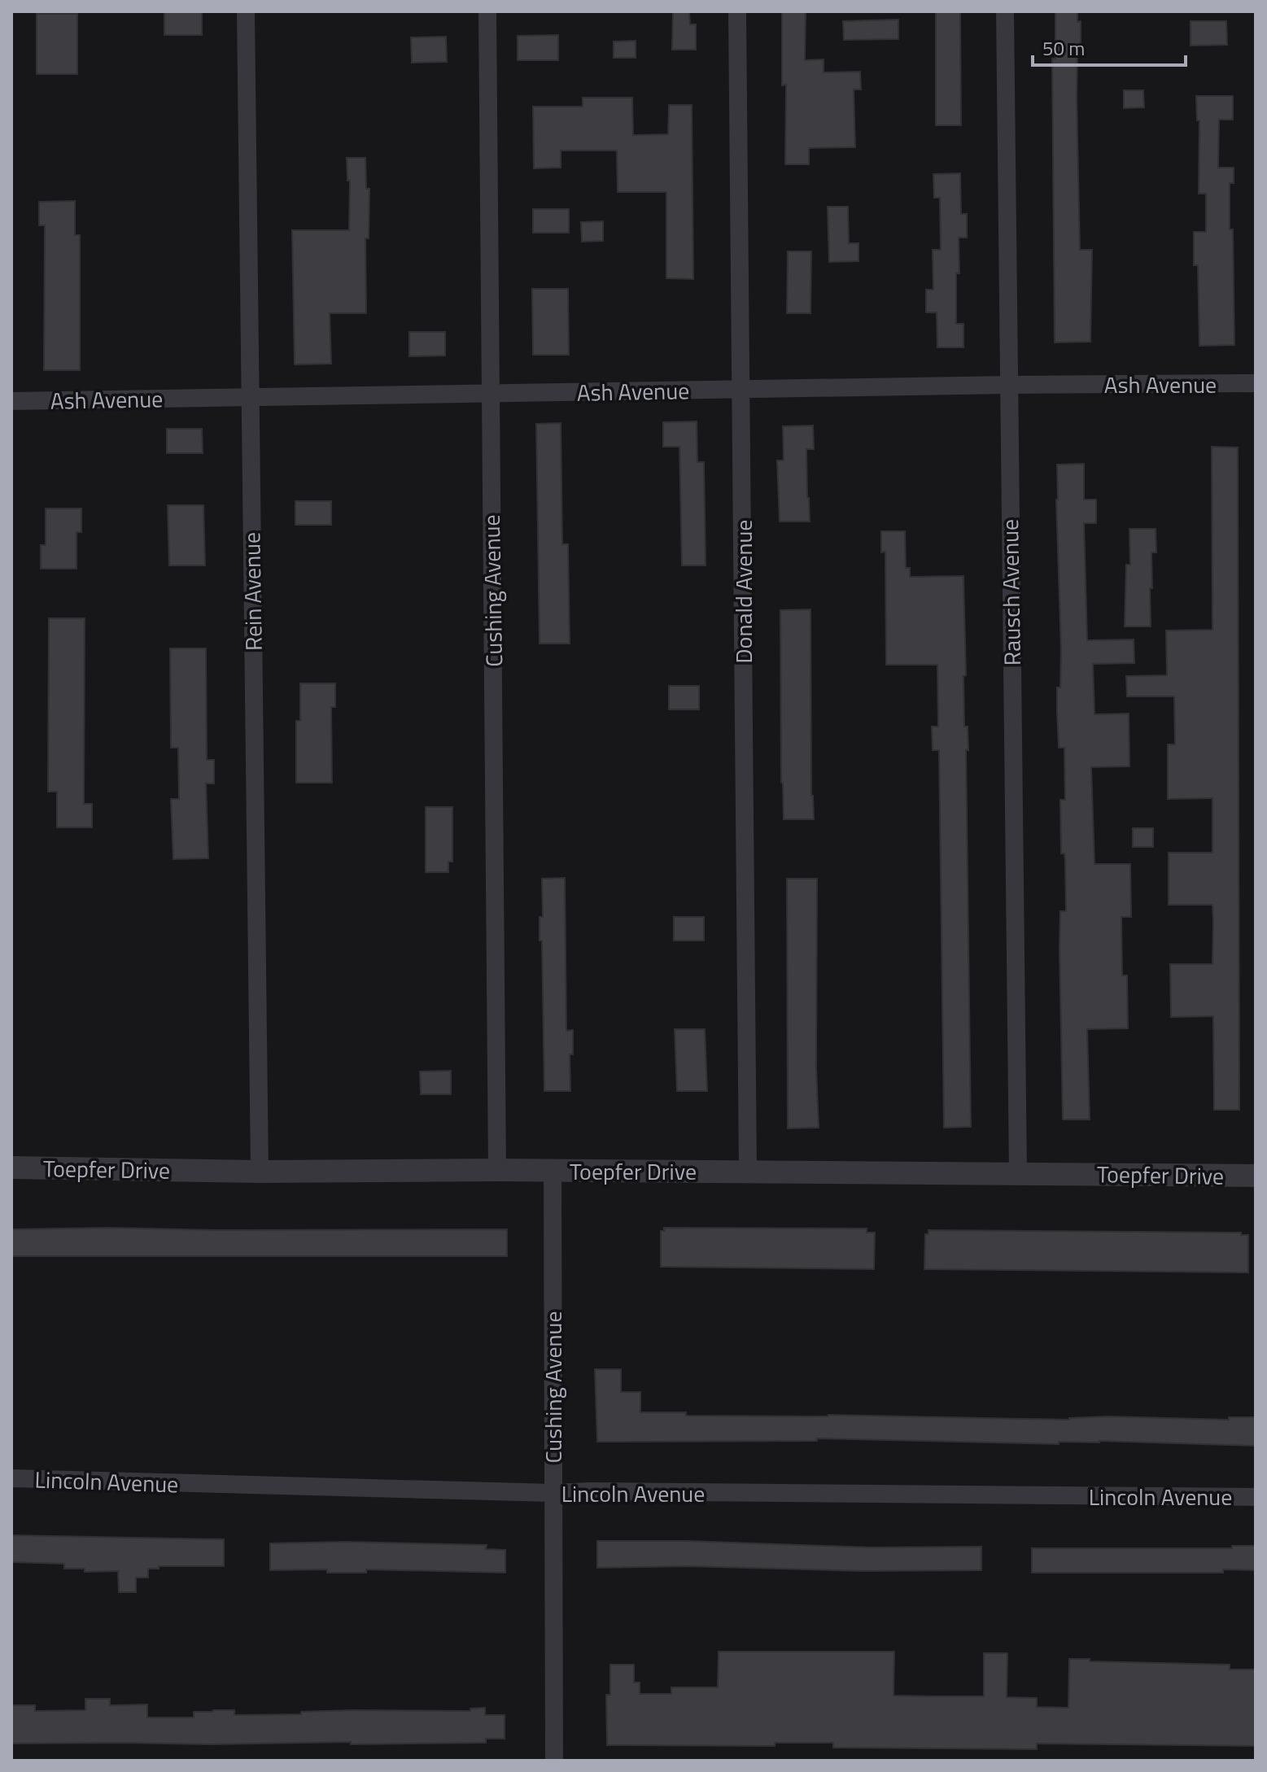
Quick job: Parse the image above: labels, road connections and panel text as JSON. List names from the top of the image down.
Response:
{
  "streets": {
    "street": [
      "Ash Avenue",
      "Cushing Avenue",
      "Rein Avenue",
      "Donald Avenue",
      "Rausch Avenue",
      "Toepfer Drive",
      "Lincoln Avenue"
    ]
  },
  "crossings": [
    ["Ash Avenue", "Cushing Avenue"],
    ["Ash Avenue", "Rein Avenue"],
    ["Ash Avenue", "Donald Avenue"],
    ["Ash Avenue", "Rausch Avenue"],
    ["Cushing Avenue", "Toepfer Drive"],
    ["Cushing Avenue", "Lincoln Avenue"],
    ["Rein Avenue", "Toepfer Drive"],
    ["Donald Avenue", "Toepfer Drive"],
    ["Rausch Avenue", "Toepfer Drive"]
  ],
  "scale_bar": "50 m"
}
